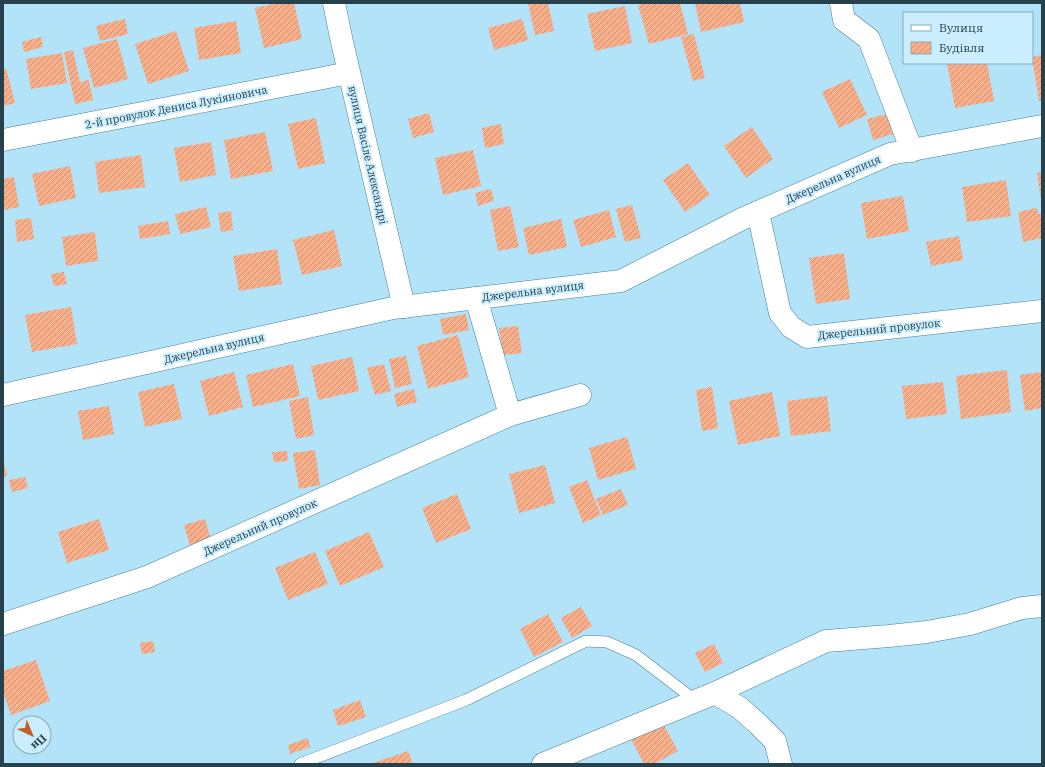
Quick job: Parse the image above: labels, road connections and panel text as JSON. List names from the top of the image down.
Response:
{
  "streets": {
    "street": [
      "2-й провулок Дениса Лукіяновича",
      "вулиця Васіле Александрі",
      "Джерельна вулиця",
      "Джерельний провулок"
    ]
  },
  "crossings": [
    ["2-й провулок Дениса Лукіяновича", "вулиця Васіле Александрі"],
    ["вулиця Васіле Александрі", "Джерельна вулиця"],
    ["Джерельна вулиця", "Джерельний провулок"]
  ],
  "legend": ["Вулиця", "Будівля"],
  "north": "bottom right"
}
